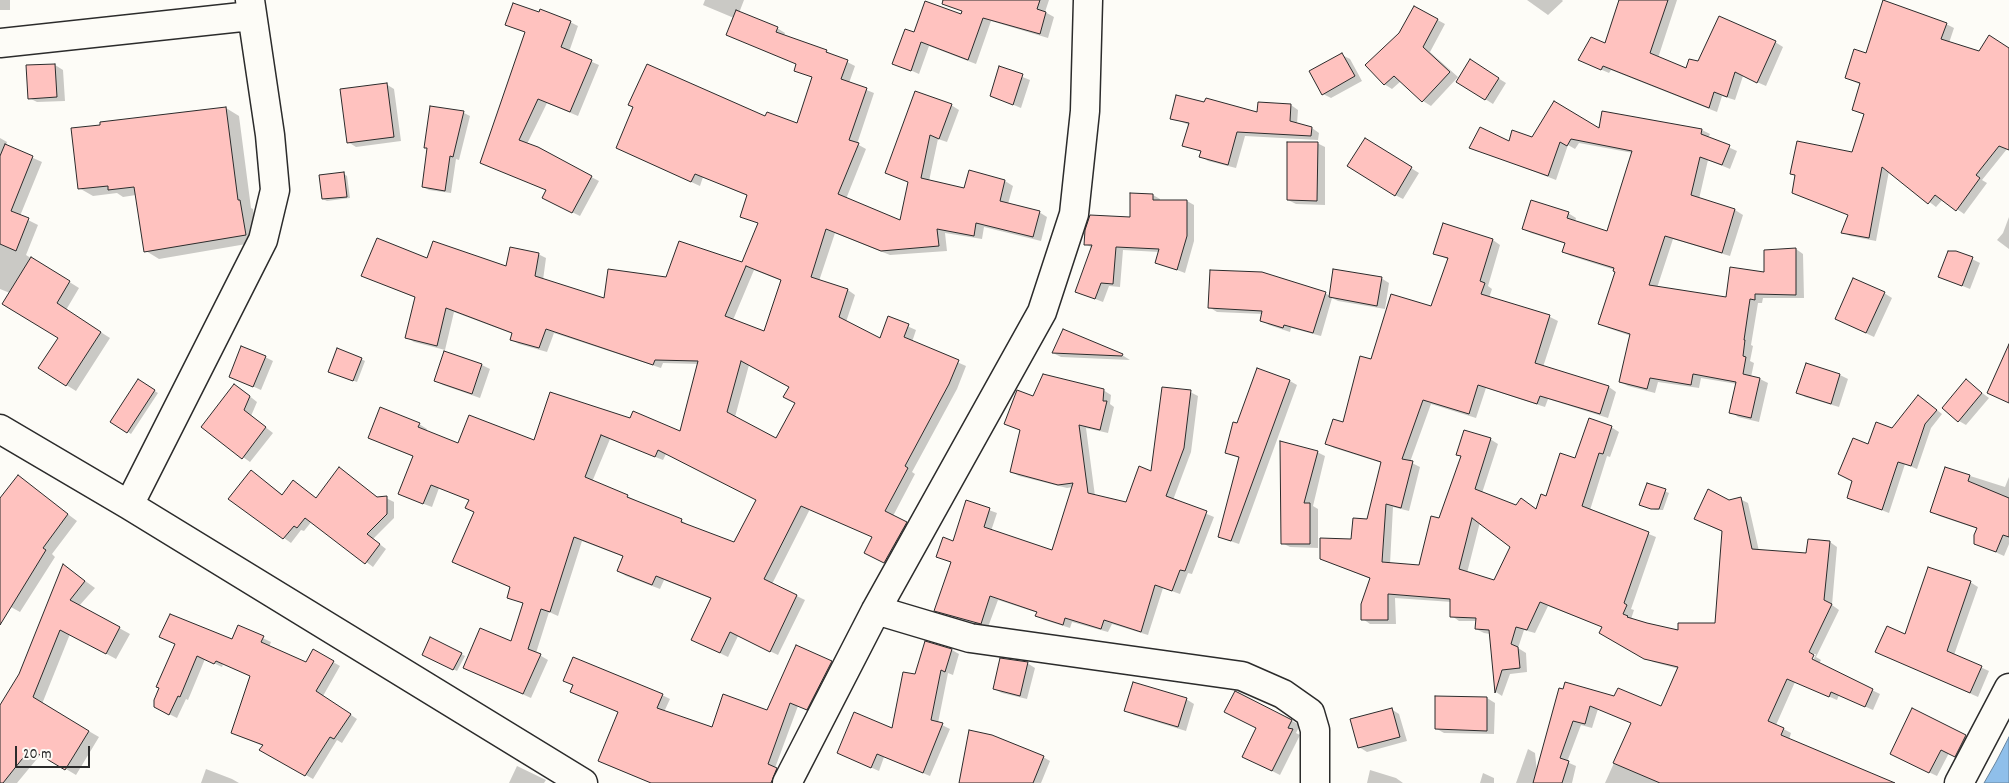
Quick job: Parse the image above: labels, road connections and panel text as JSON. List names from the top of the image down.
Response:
{
  "scale_bar": "20 m"
}
